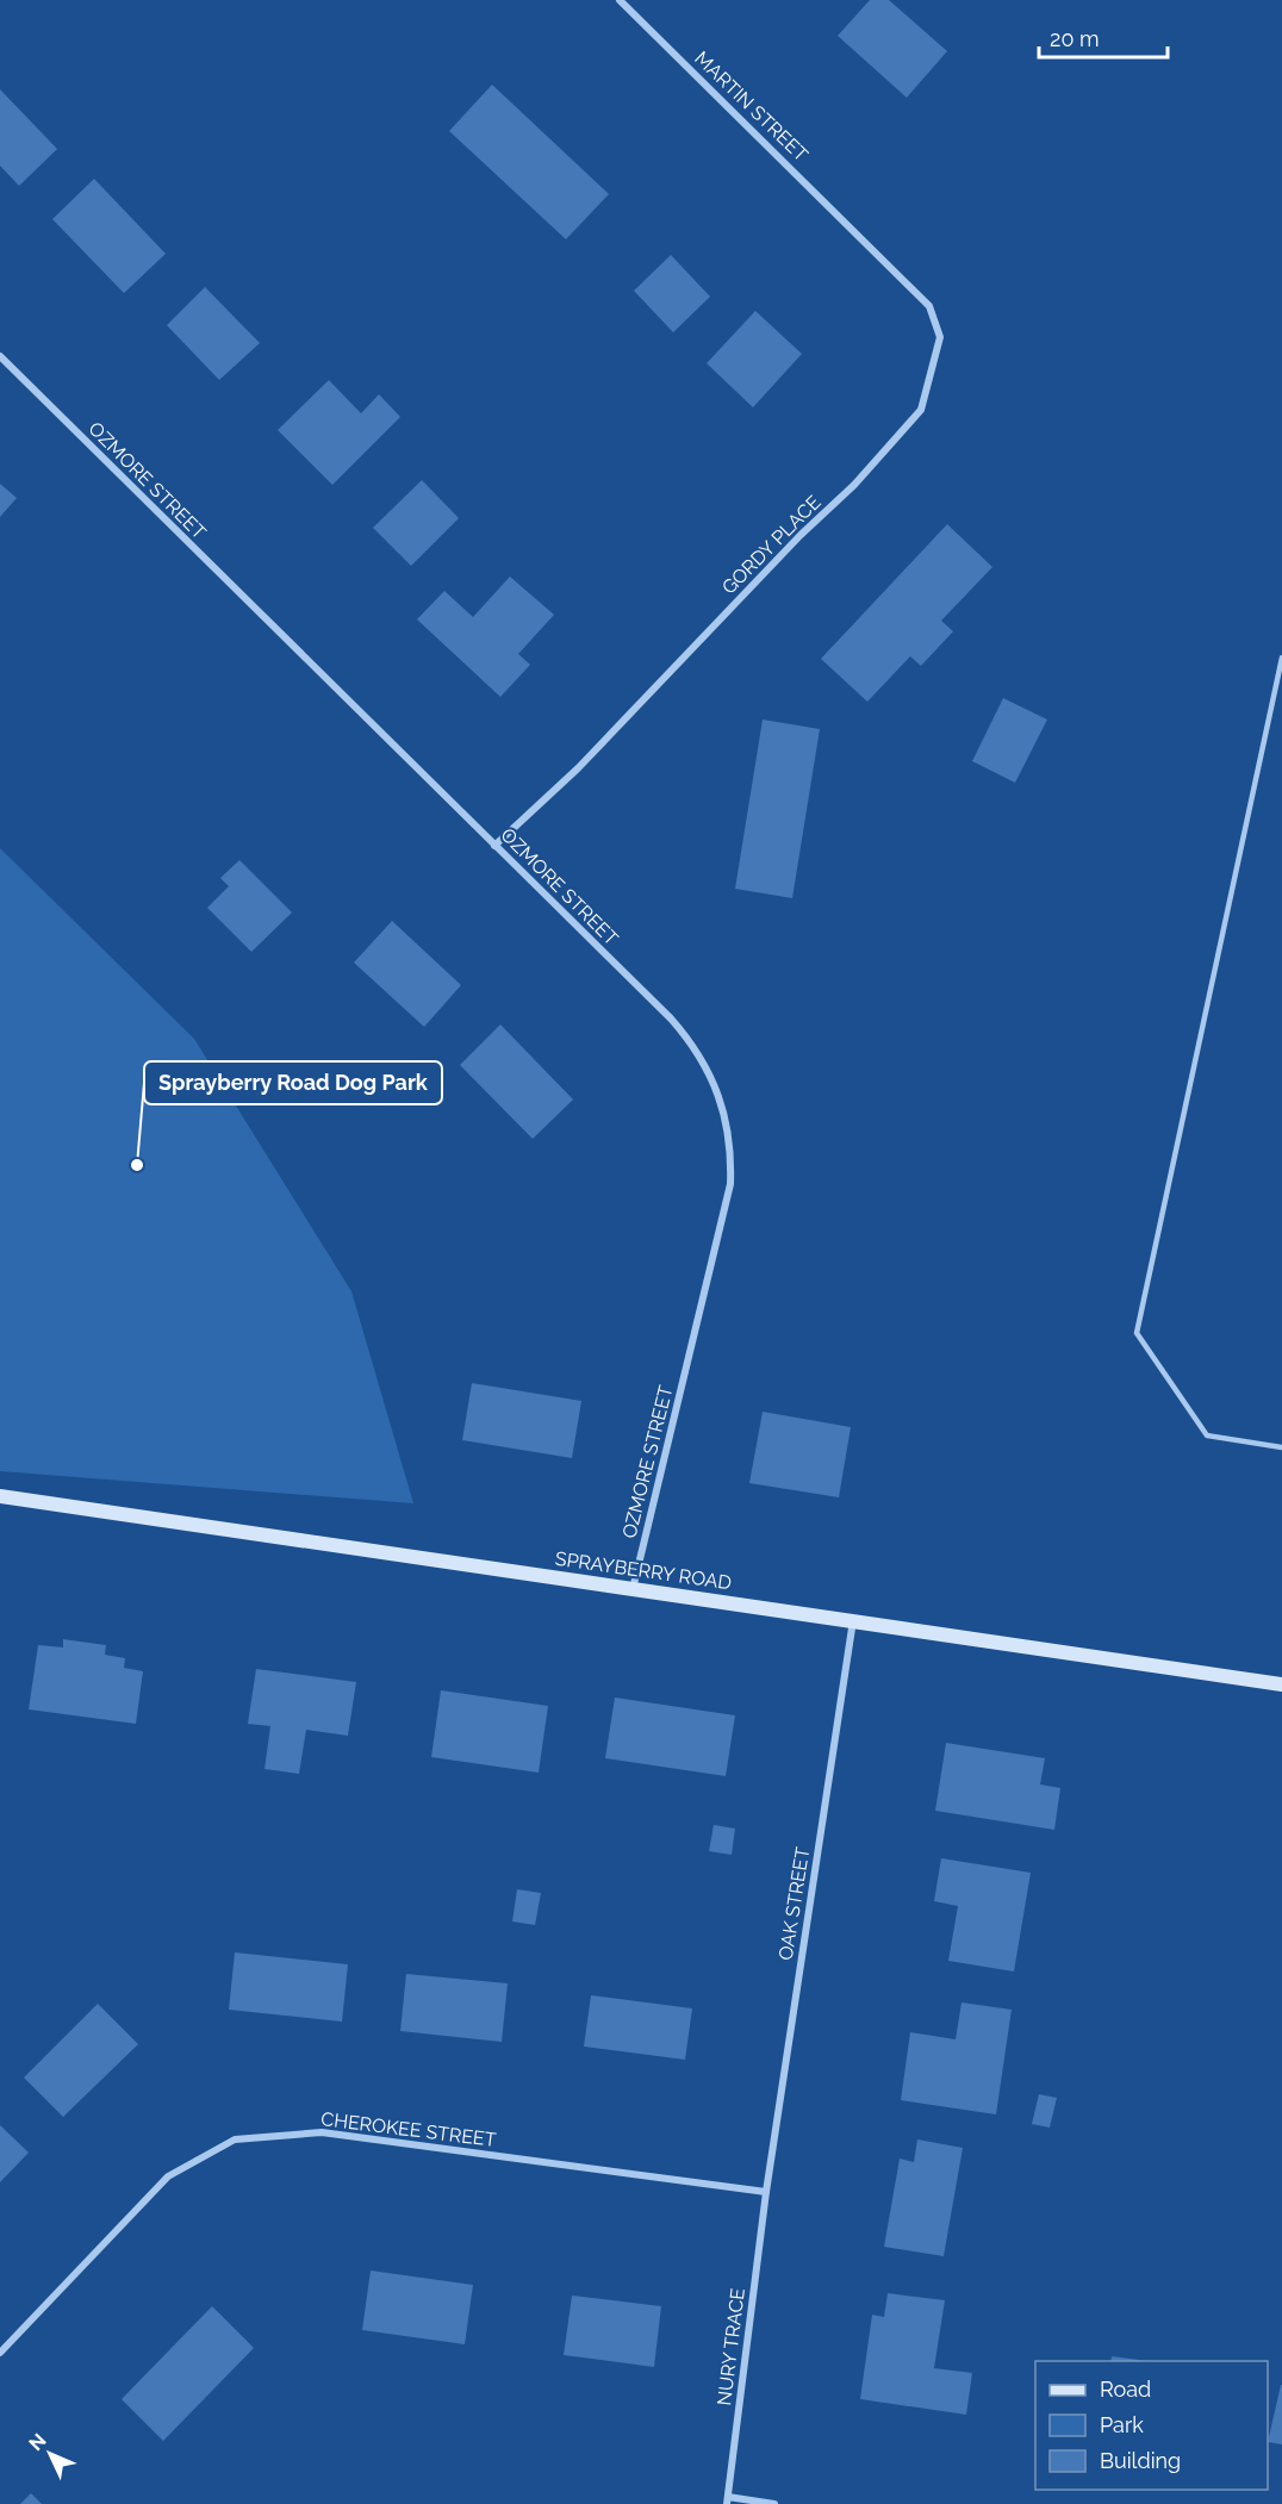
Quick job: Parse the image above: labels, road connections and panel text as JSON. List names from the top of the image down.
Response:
{
  "streets": {
    "street": [
      "MARTIN STREET",
      "OZMORE STREET",
      "GORDY PLACE",
      "SPRAYBERRY ROAD",
      "OAK STREET",
      "CHEROKEE STREET",
      "NURY TRACE"
    ]
  },
  "crossings": [
    ["MARTIN STREET", "GORDY PLACE"],
    ["OZMORE STREET", "GORDY PLACE"],
    ["OZMORE STREET", "SPRAYBERRY ROAD"],
    ["SPRAYBERRY ROAD", "OAK STREET"],
    ["OAK STREET", "CHEROKEE STREET"],
    ["OAK STREET", "NURY TRACE"],
    ["CHEROKEE STREET", "NURY TRACE"]
  ],
  "places": ["Sprayberry Road Dog Park"],
  "legend": ["Road", "Park", "Building"],
  "scale_bar": "20 m",
  "north": "top left"
}
